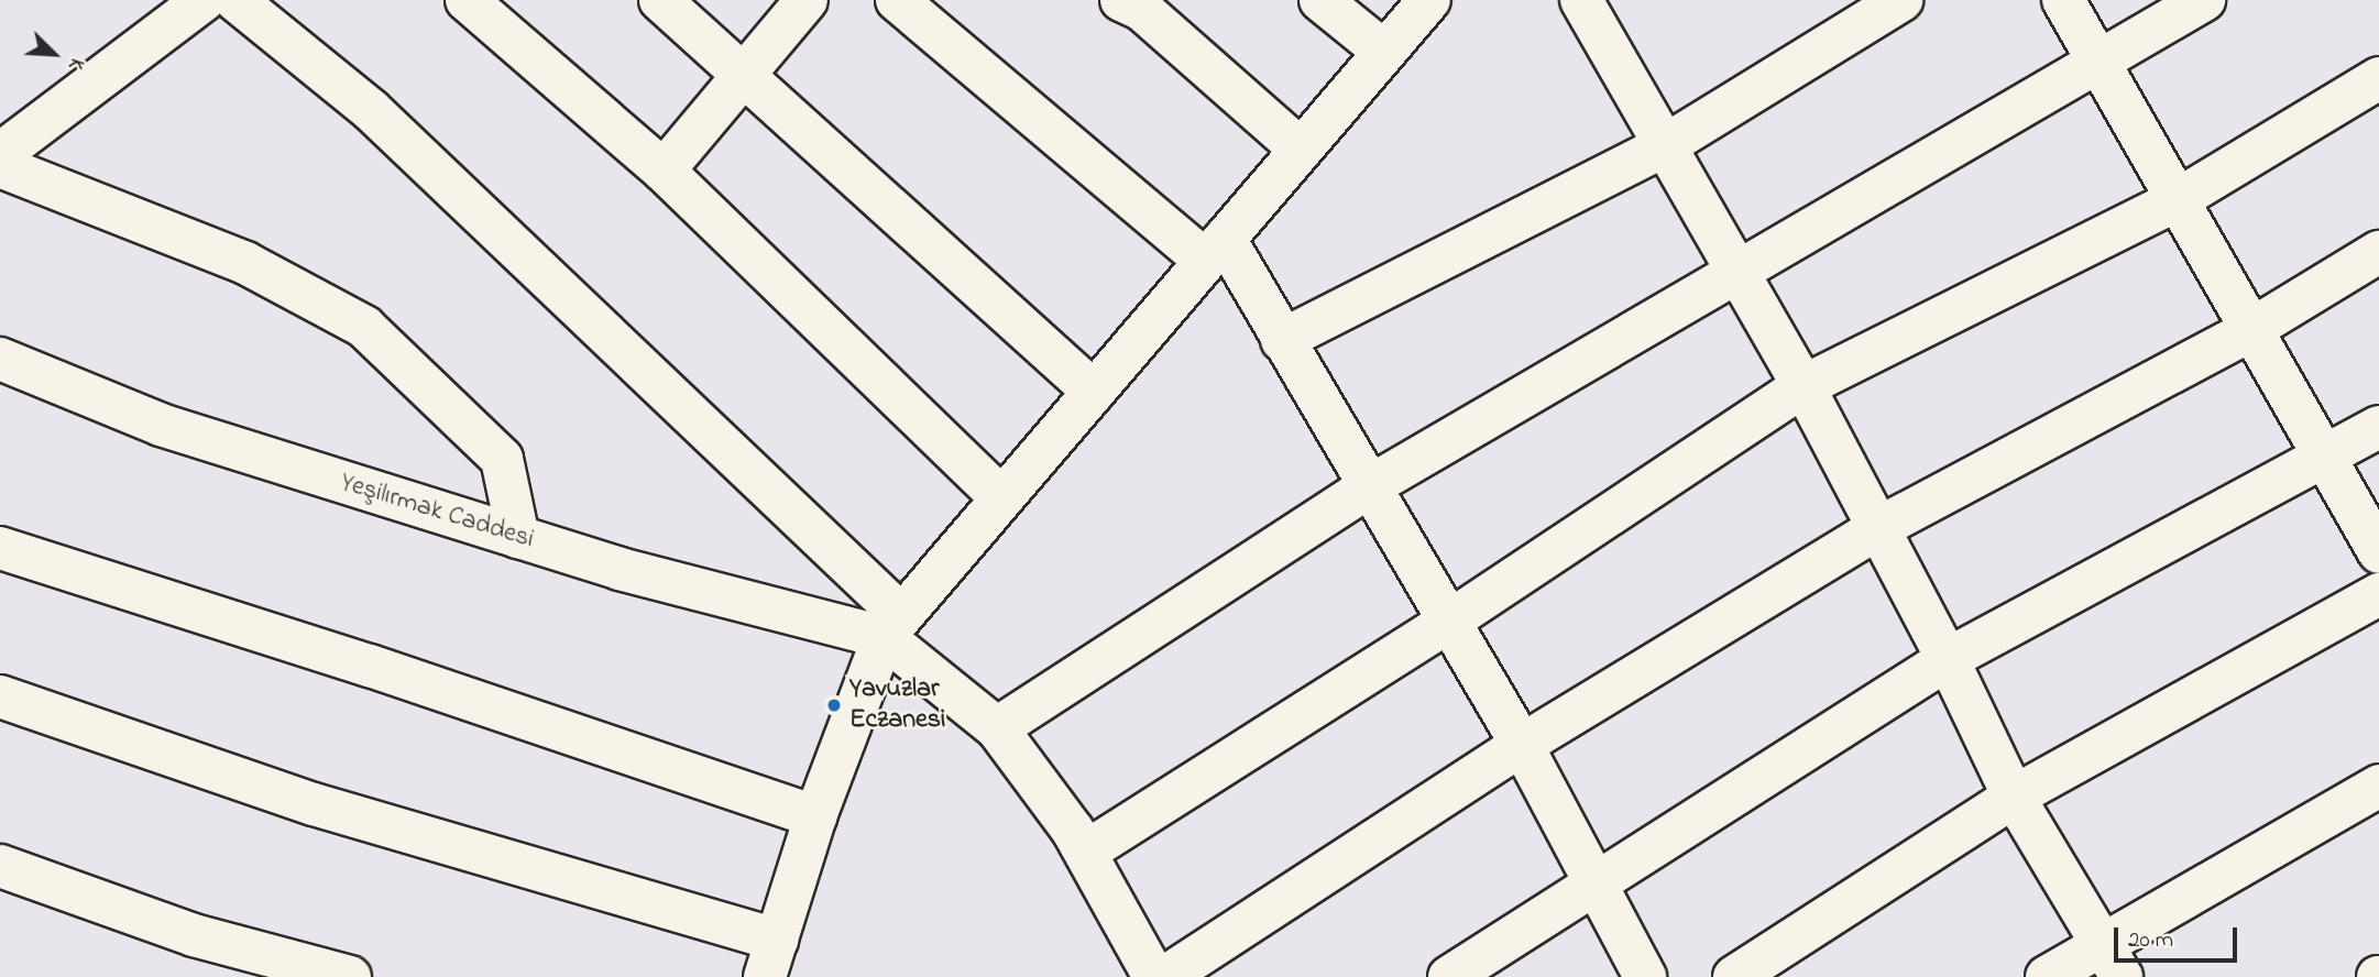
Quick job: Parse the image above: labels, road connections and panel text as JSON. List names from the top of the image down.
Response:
{
  "streets": {
    "street": ["Yeşilırmak Caddesi"]
  },
  "places": ["Yavuzlar Eczanesi"],
  "scale_bar": "20 m",
  "north": "bottom right"
}
